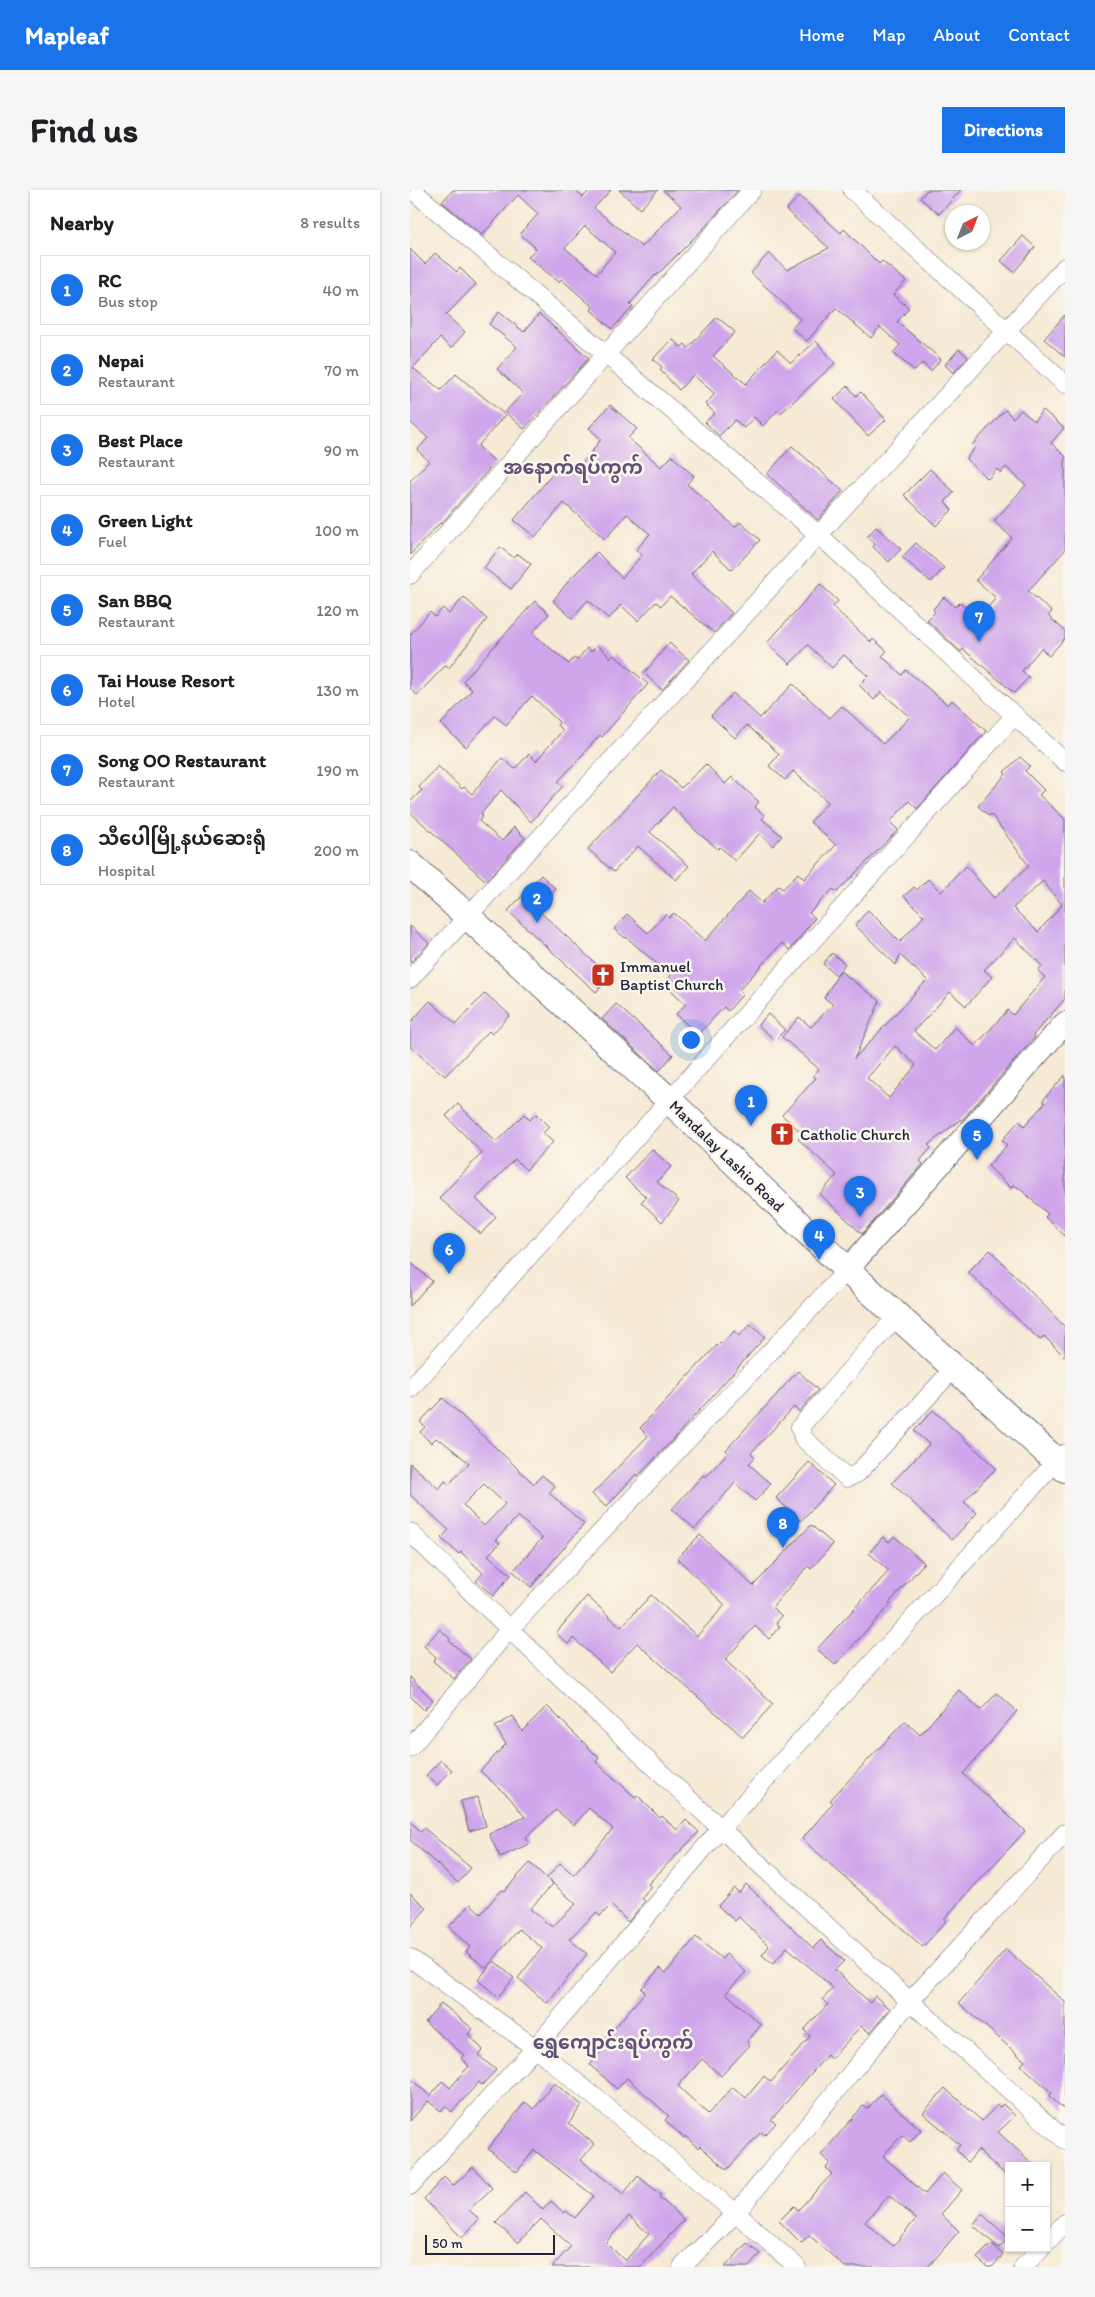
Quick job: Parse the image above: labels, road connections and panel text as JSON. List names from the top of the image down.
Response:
{
  "streets": {
    "highway": ["Mandalay Lashio Road"]
  },
  "districts": ["အနောက်ရပ်ကွက်", "ရွှေကျောင်းရပ်ကွက်"],
  "places": {
    "church": ["Immanuel Baptist Church", "Catholic Church"]
  },
  "scale_bar": "50 m",
  "north": "top right",
  "page": {
    "header": "Mapleaf",
    "nav": [
      "Home",
      "Map",
      "About",
      "Contact"
    ],
    "buttons": "Directions",
    "title": "Find us",
    "heading": ["Nearby", "8 results"],
    "list": [
      {
        "mark": "1",
        "name": "RC",
        "note": "Bus stop",
        "value": "40 m"
      },
      {
        "mark": "2",
        "name": "Nepai",
        "note": "Restaurant",
        "value": "70 m"
      },
      {
        "mark": "3",
        "name": "Best Place",
        "note": "Restaurant",
        "value": "90 m"
      },
      {
        "mark": "4",
        "name": "Green Light",
        "note": "Fuel",
        "value": "100 m"
      },
      {
        "mark": "5",
        "name": "San BBQ",
        "note": "Restaurant",
        "value": "120 m"
      },
      {
        "mark": "6",
        "name": "Tai House Resort",
        "note": "Hotel",
        "value": "130 m"
      },
      {
        "mark": "7",
        "name": "Song OO Restaurant",
        "note": "Restaurant",
        "value": "190 m"
      },
      {
        "mark": "8",
        "name": "သီပေါမြို့နယ်ဆေးရုံ",
        "note": "Hospital",
        "value": "200 m"
      }
    ],
    "pins": [
      "7",
      "2",
      "1",
      "5",
      "3",
      "4",
      "6",
      "8"
    ],
    "map_buttons": ["+", "−"],
    "scale": "50 m"
  }
}
